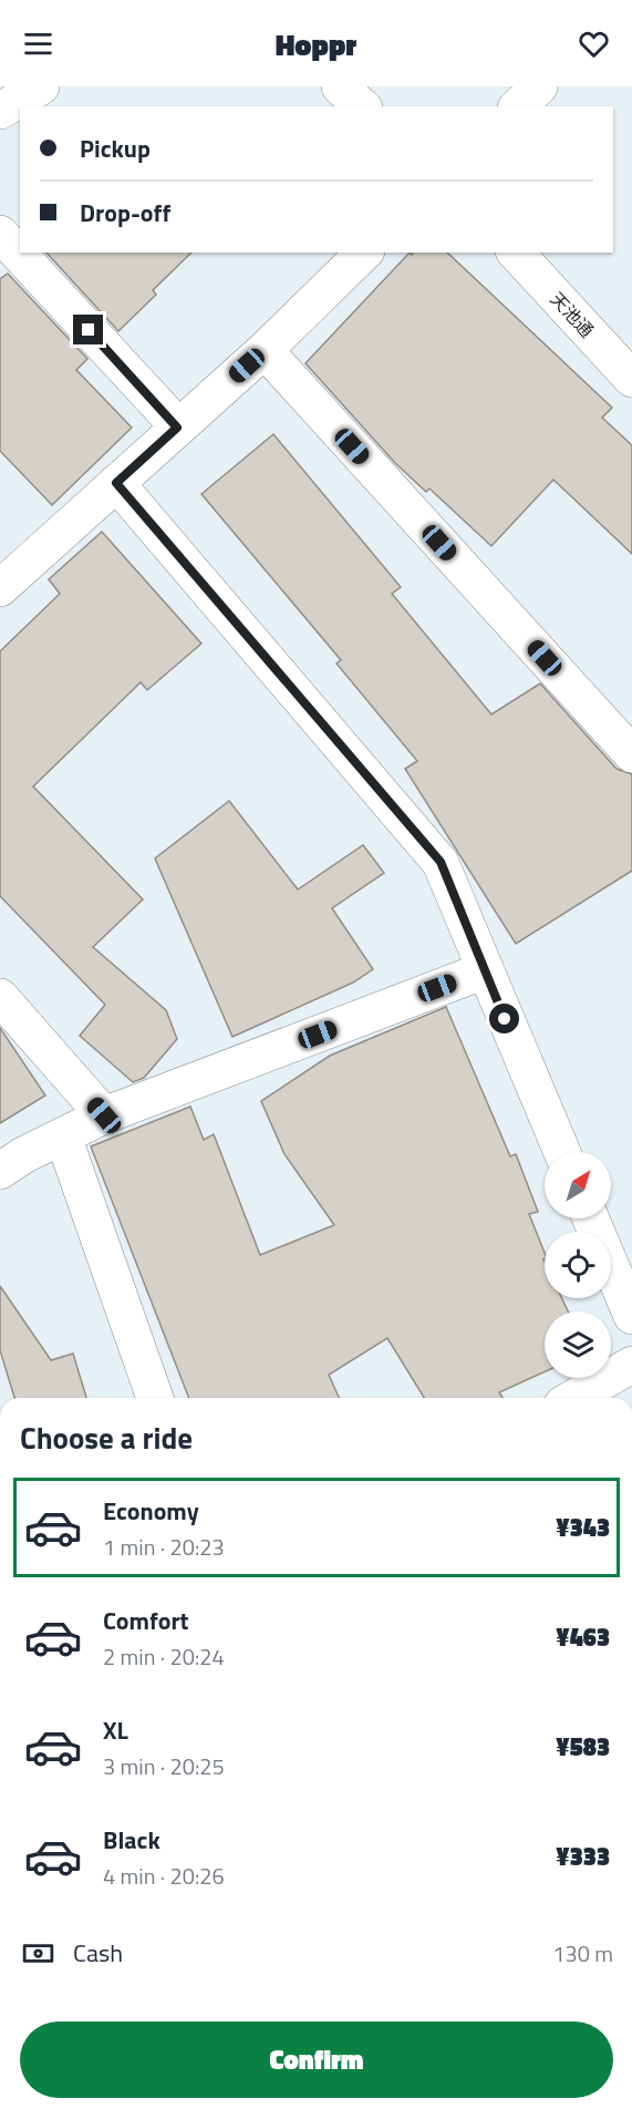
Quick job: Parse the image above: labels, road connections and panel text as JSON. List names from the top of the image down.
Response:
{
  "streets": {
    "street": ["天池通"]
  },
  "north": "top right",
  "page": {
    "header": "Hoppr",
    "banner": ["Pickup", "Drop-off"],
    "heading": "Choose a ride",
    "list": [
      {
        "name": "Economy",
        "note": "1 min · 20:23",
        "value": "¥343"
      },
      {
        "name": "Comfort",
        "note": "2 min · 20:24",
        "value": "¥463"
      },
      {
        "name": "XL",
        "note": "3 min · 20:25",
        "value": "¥583"
      },
      {
        "name": "Black",
        "note": "4 min · 20:26",
        "value": "¥333"
      }
    ],
    "pay": ["Cash", "130 m"],
    "buttons": "Confirm"
  }
}
